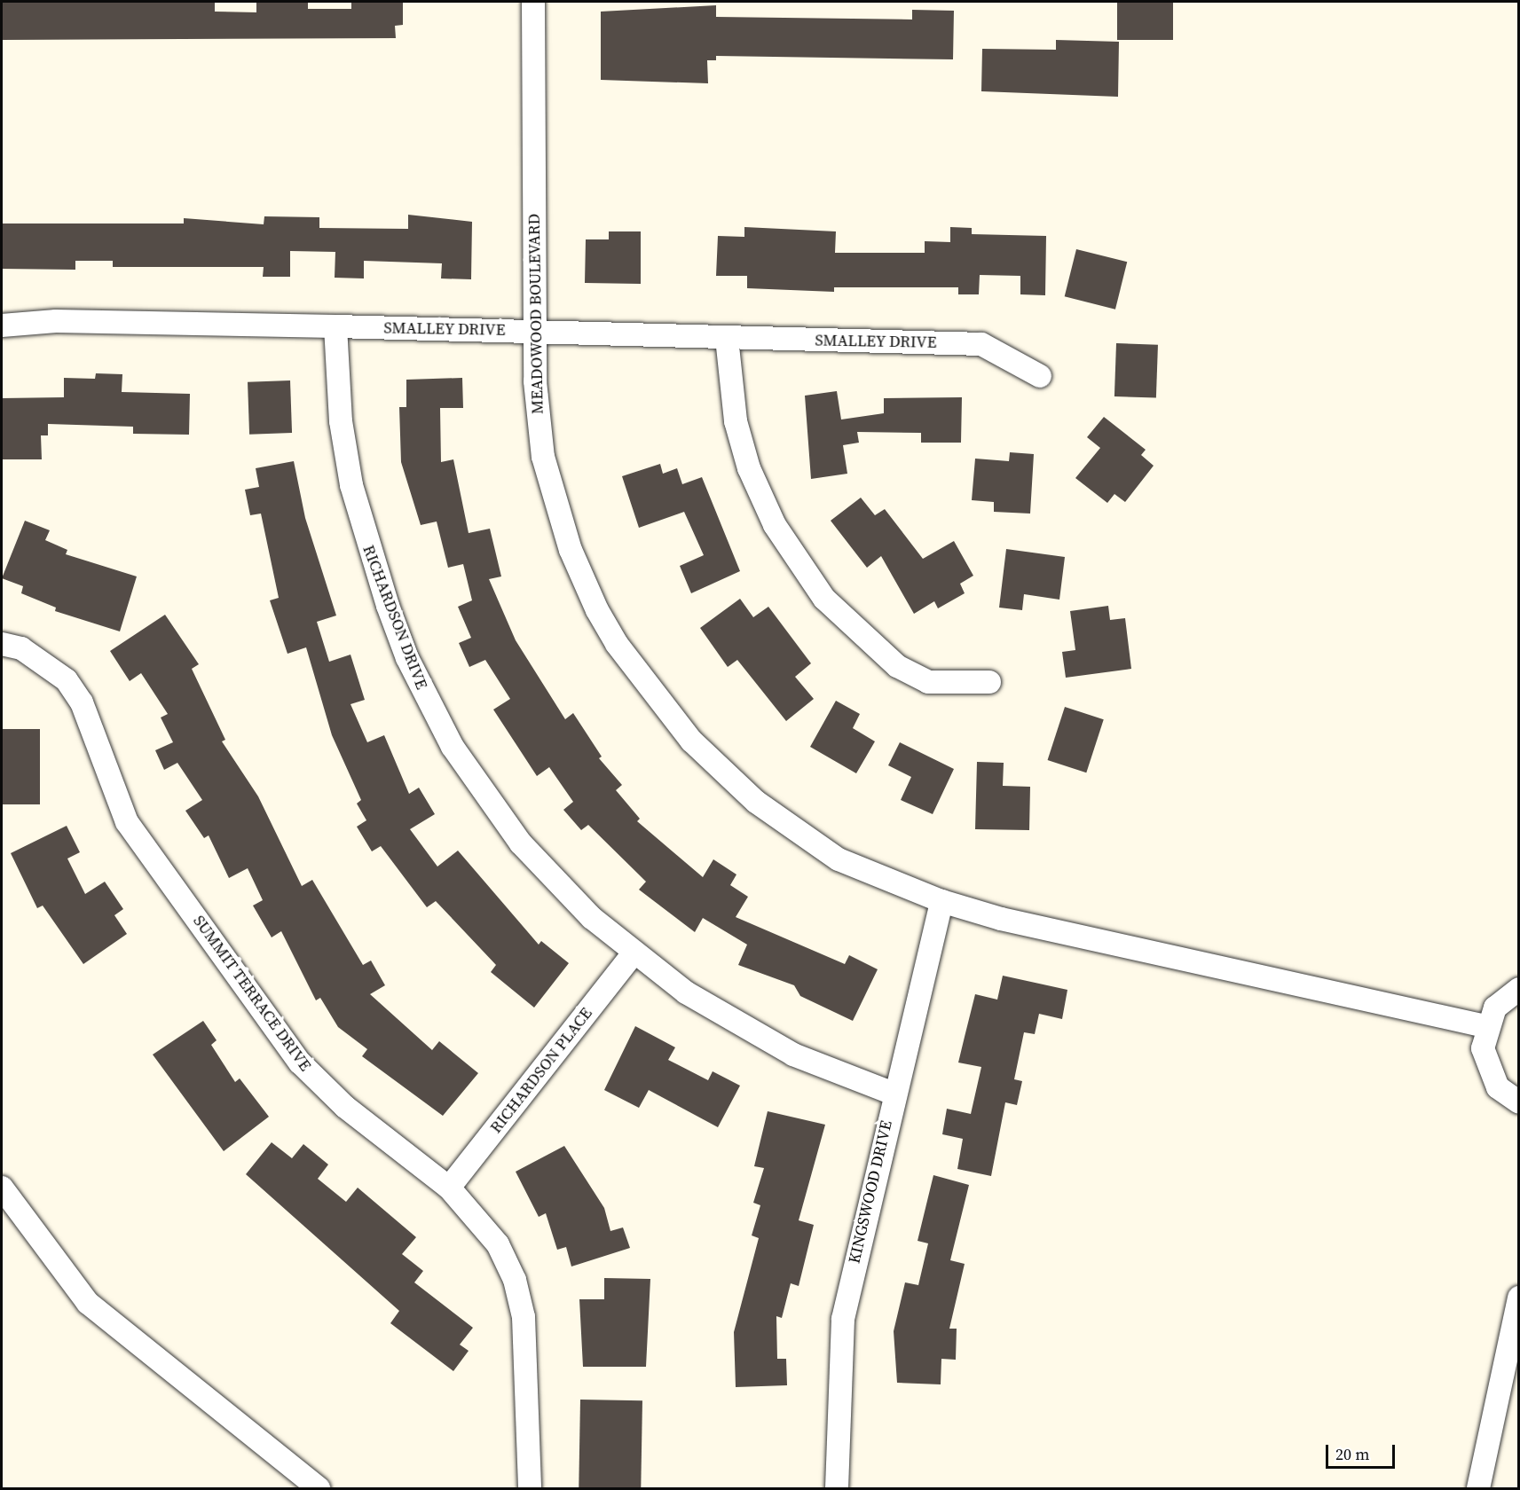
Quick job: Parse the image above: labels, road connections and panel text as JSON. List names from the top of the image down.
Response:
{
  "streets": {
    "street": [
      "MEADOWOOD BOULEVARD",
      "SMALLEY DRIVE",
      "RICHARDSON DRIVE",
      "SUMMIT TERRACE DRIVE",
      "RICHARDSON PLACE",
      "KINGSWOOD DRIVE"
    ]
  },
  "crossings": [
    ["MEADOWOOD BOULEVARD", "SMALLEY DRIVE"],
    ["MEADOWOOD BOULEVARD", "KINGSWOOD DRIVE"],
    ["SMALLEY DRIVE", "RICHARDSON DRIVE"],
    ["RICHARDSON DRIVE", "RICHARDSON PLACE"],
    ["RICHARDSON DRIVE", "KINGSWOOD DRIVE"],
    ["SUMMIT TERRACE DRIVE", "RICHARDSON PLACE"]
  ],
  "scale_bar": "20 m"
}
